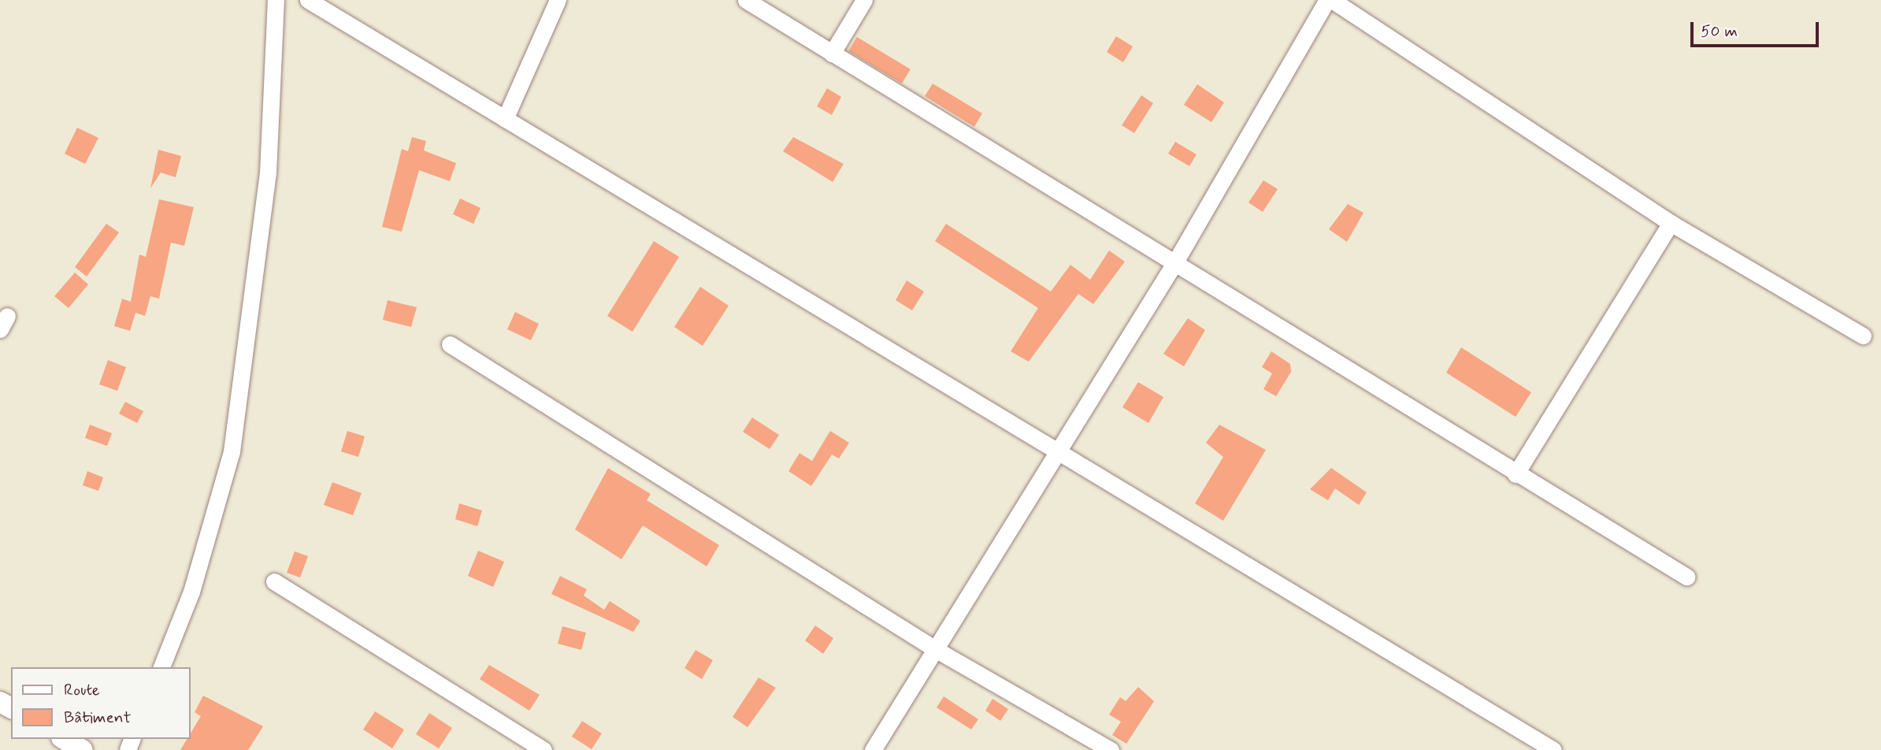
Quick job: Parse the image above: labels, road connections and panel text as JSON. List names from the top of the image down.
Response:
{
  "legend": ["Route", "Bâtiment"],
  "scale_bar": "50 m"
}
